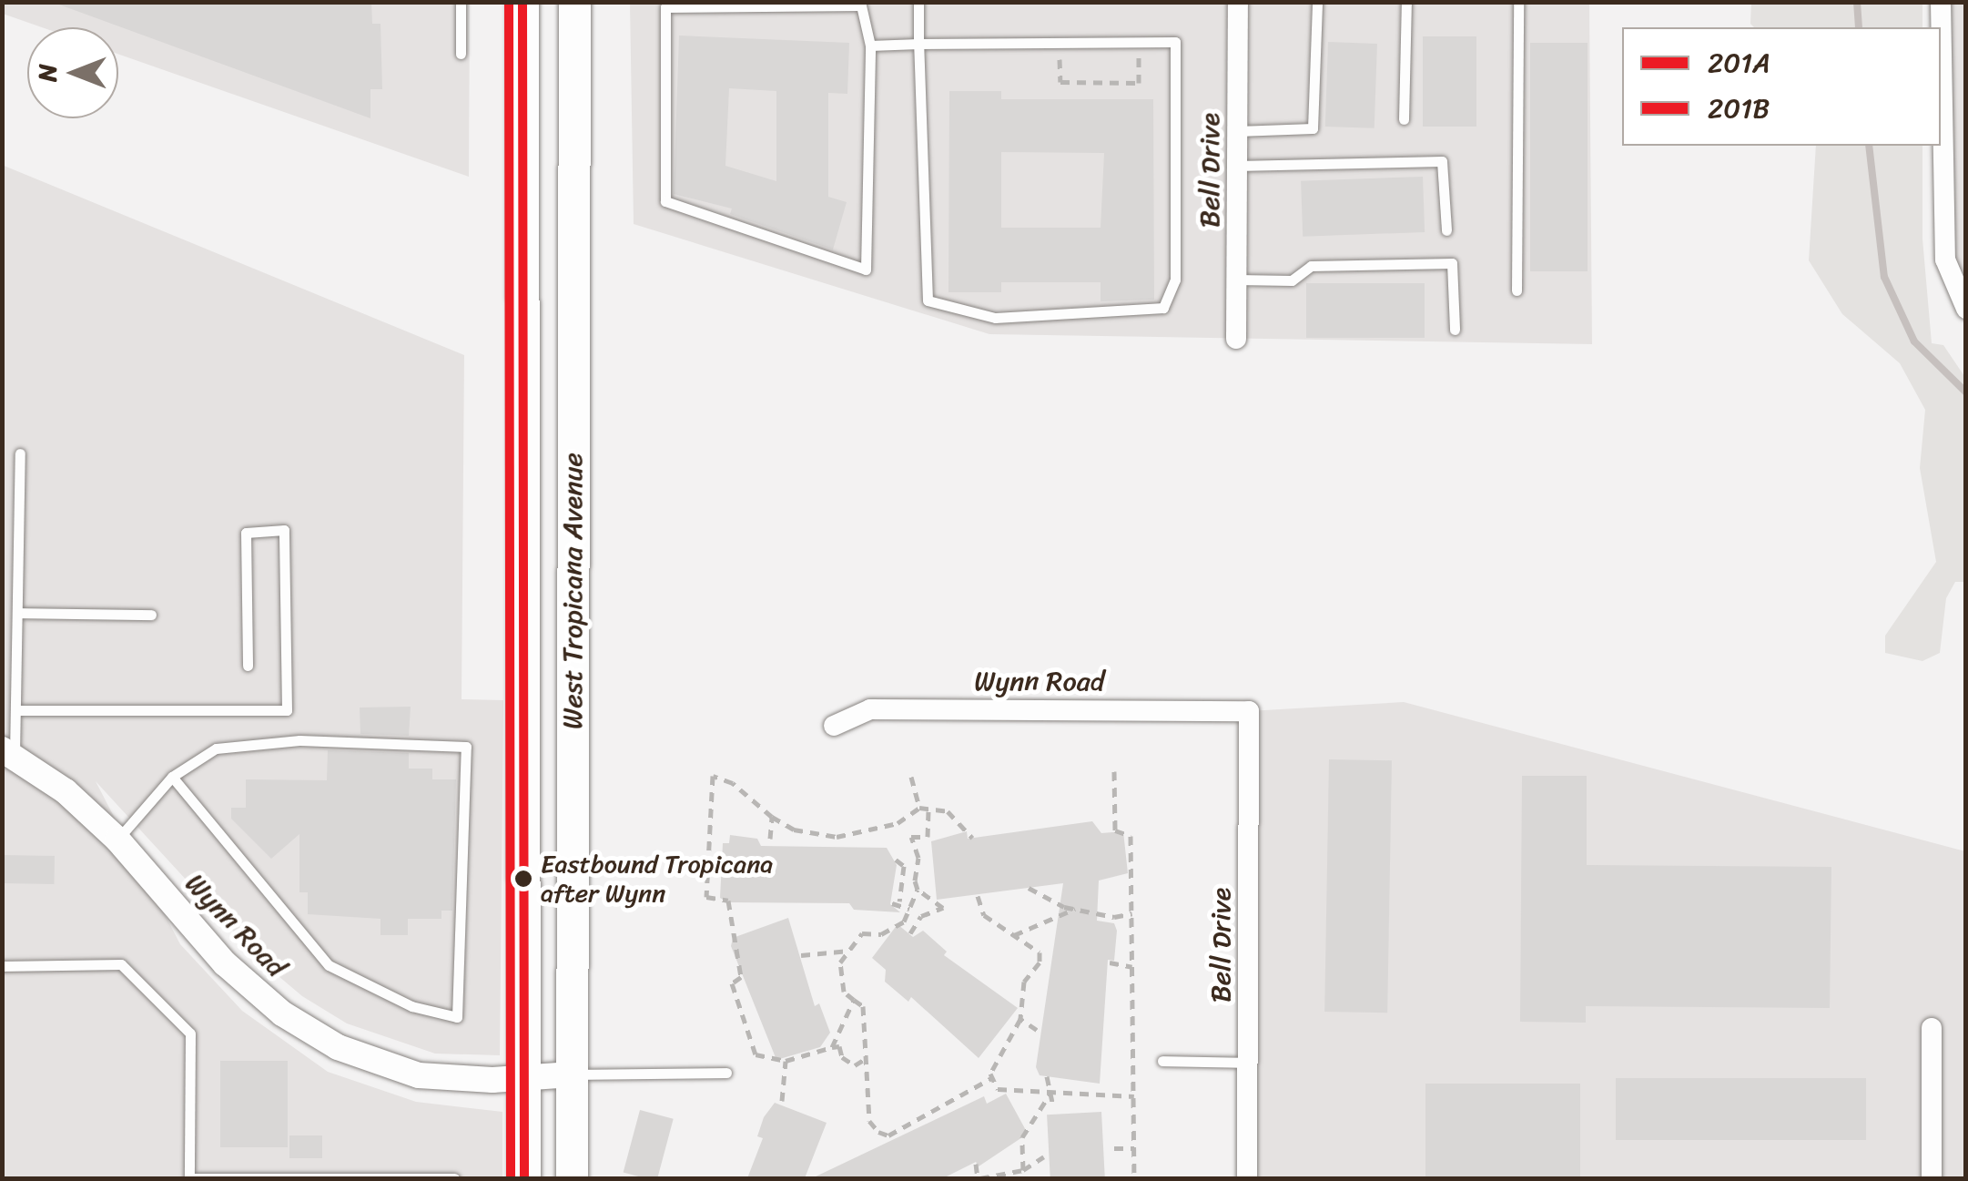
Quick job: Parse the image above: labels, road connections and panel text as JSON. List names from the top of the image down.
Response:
{
  "streets": {
    "main road": ["West Tropicana Avenue"],
    "street": ["Bell Drive", "Wynn Road"]
  },
  "crossings": [
    ["Bell Drive", "Wynn Road"],
    ["West Tropicana Avenue", "Wynn Road"]
  ],
  "places": ["Eastbound Tropicana after Wynn"],
  "lines": ["transit line 201A", "transit line 201B"],
  "legend": ["201A", "201B"],
  "north": "left"
}
